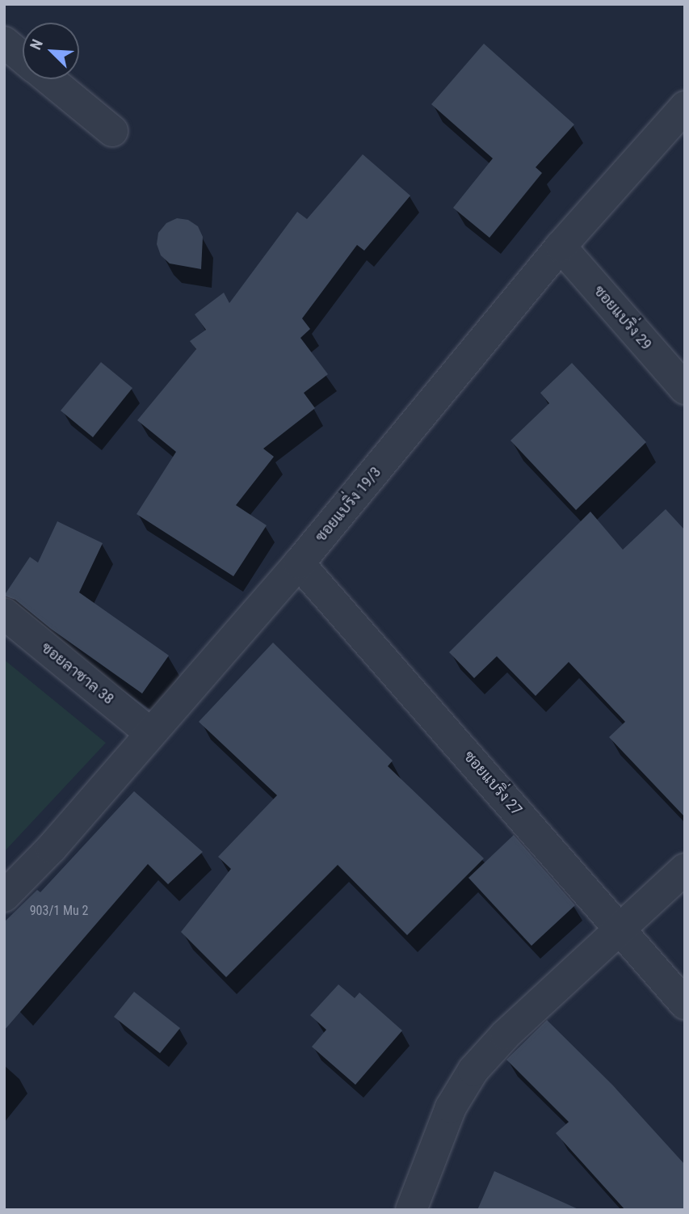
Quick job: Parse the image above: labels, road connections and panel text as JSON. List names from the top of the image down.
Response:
{
  "streets": {
    "street": [
      "ซอยแบริ่ง 29",
      "ซอยแบริ่ง 19/3",
      "ซอยลาซาล 38",
      "ซอยแบริ่ง 27"
    ]
  },
  "crossings": [
    ["ซอยแบริ่ง 29", "ซอยแบริ่ง 19/3"],
    ["ซอยแบริ่ง 19/3", "ซอยลาซาล 38"],
    ["ซอยแบริ่ง 19/3", "ซอยแบริ่ง 27"]
  ],
  "house_numbers": ["903/1 Mu 2"],
  "north": "top left"
}
